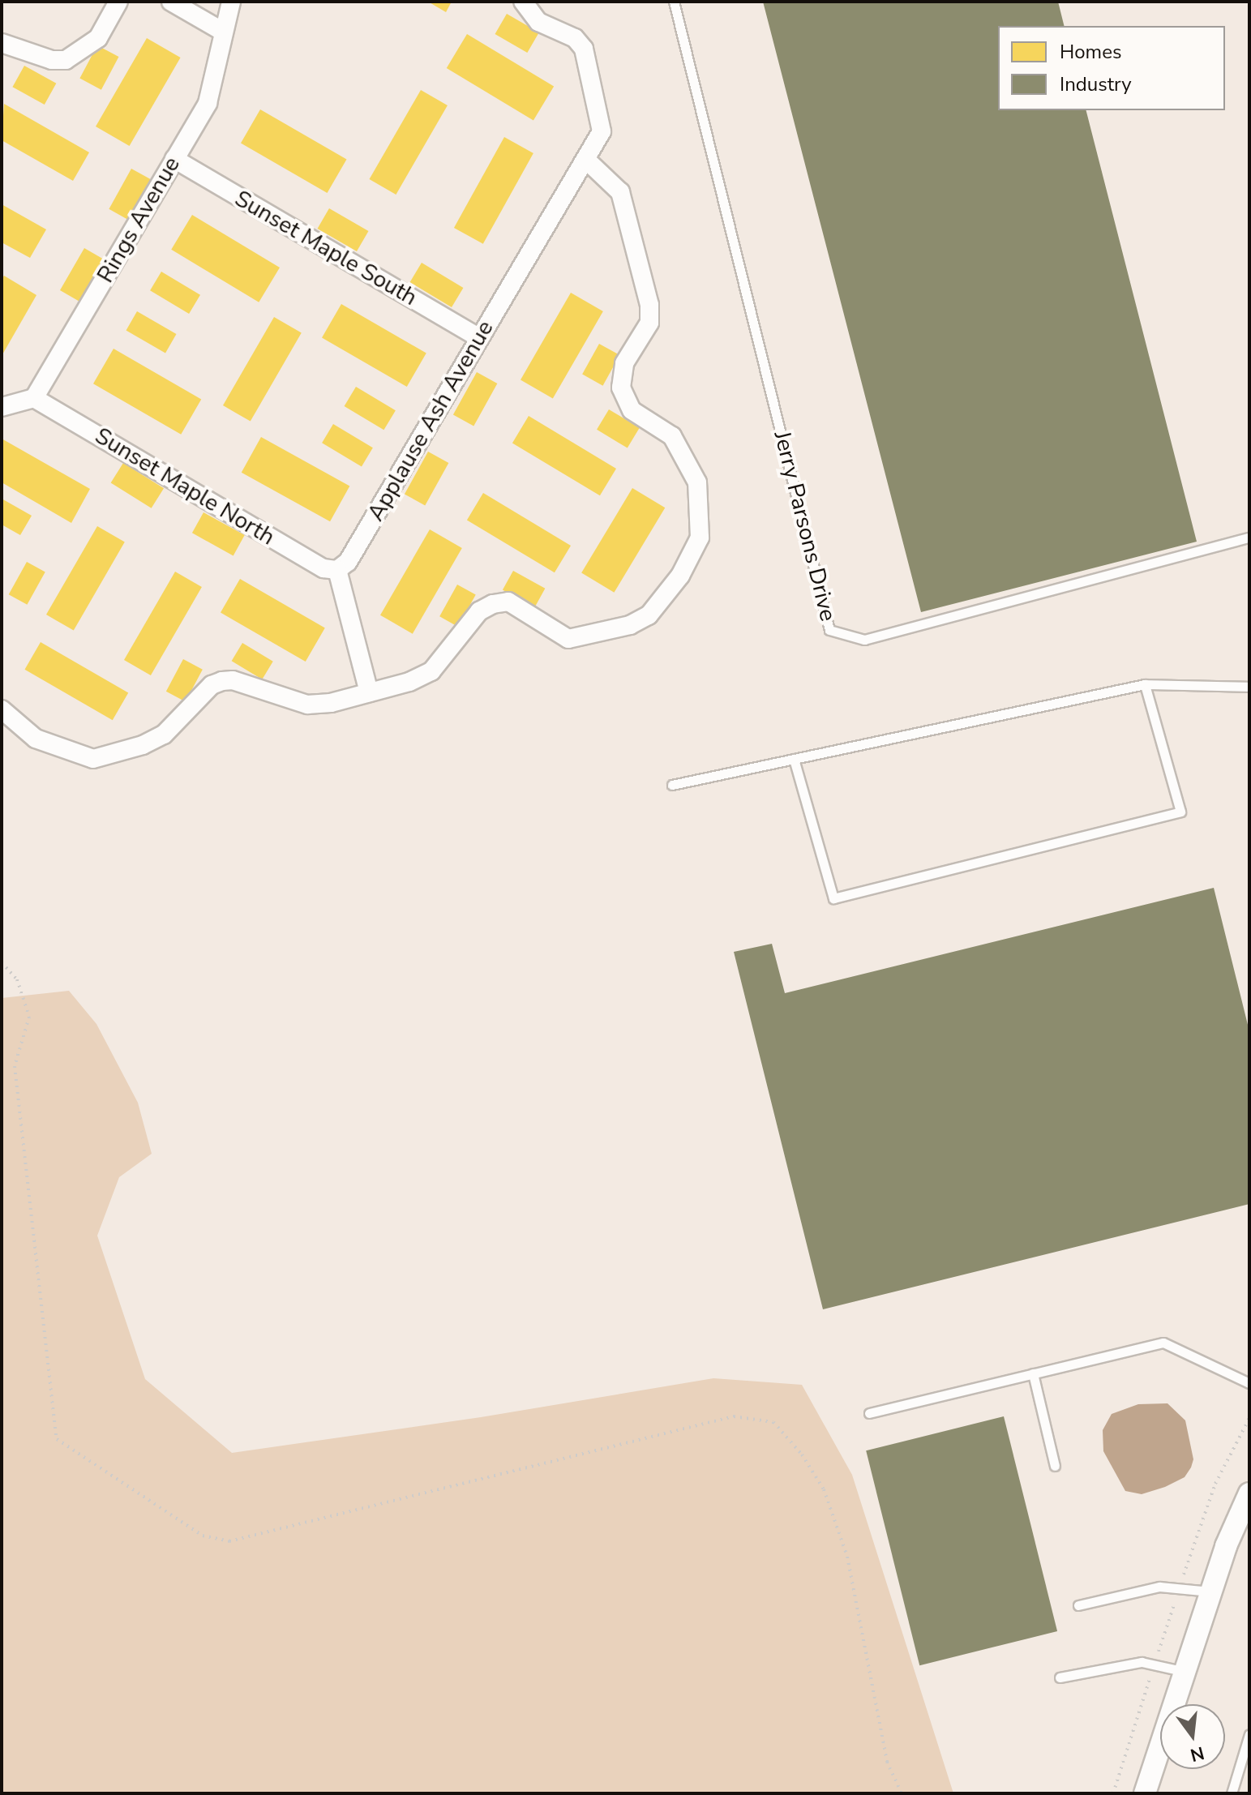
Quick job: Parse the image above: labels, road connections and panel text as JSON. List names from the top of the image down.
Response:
{
  "streets": {
    "street": [
      "Rings Avenue",
      "Sunset Maple South",
      "Applause Ash Avenue",
      "Sunset Maple North"
    ],
    "lane": ["Jerry Parsons Drive"]
  },
  "crossings": [
    ["Rings Avenue", "Sunset Maple South"],
    ["Rings Avenue", "Sunset Maple North"],
    ["Sunset Maple South", "Applause Ash Avenue"],
    ["Applause Ash Avenue", "Sunset Maple North"]
  ],
  "legend": ["Homes", "Industry"],
  "north": "bottom"
}
